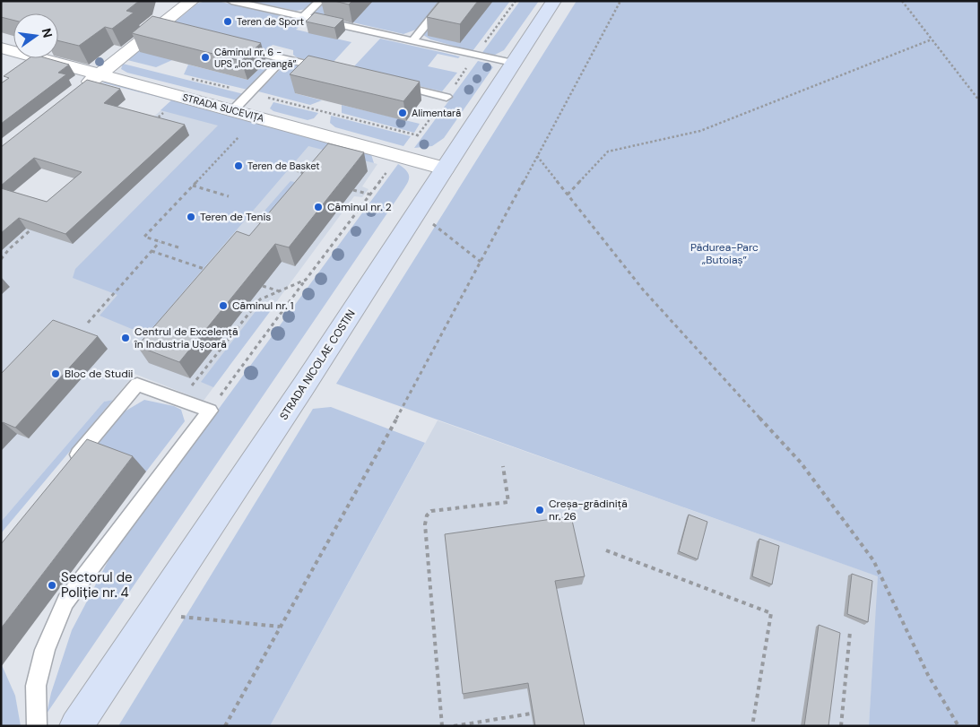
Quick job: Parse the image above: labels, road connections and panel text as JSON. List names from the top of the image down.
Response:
{
  "streets": {
    "main road": ["STRADA NICOLAE COSTIN"],
    "street": ["STRADA SUCEVIȚA"]
  },
  "crossings": [
    ["STRADA SUCEVIȚA", "STRADA NICOLAE COSTIN"]
  ],
  "parks": ["Pădurea-Parc „Butoiaș”"],
  "places": [
    "Teren de Sport",
    "Căminul nr. 6 - UPS „Ion Creangă”",
    "Alimentară",
    "Teren de Basket",
    "Căminul nr. 2",
    "Teren de Tenis",
    "Căminul nr. 1",
    "Centrul de Excelență în Industria Ușoară",
    "Bloc de Studii",
    "Creșa-grădiniță nr. 26",
    "Sectorul de Poliție nr. 4"
  ],
  "north": "right"
}
